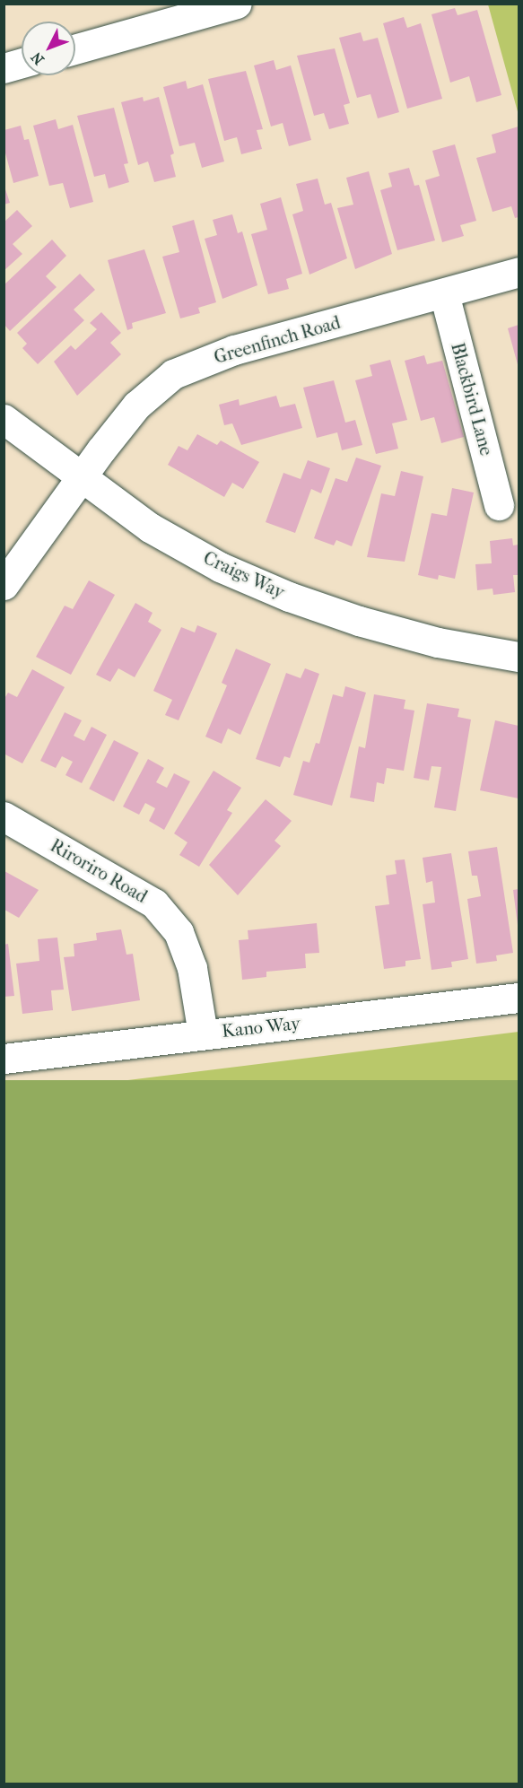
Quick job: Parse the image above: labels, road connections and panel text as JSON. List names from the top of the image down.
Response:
{
  "streets": {
    "street": [
      "Greenfinch Road",
      "Blackbird Lane",
      "Craigs Way",
      "Riroriro Road",
      "Kano Way"
    ]
  },
  "crossings": [
    ["Greenfinch Road", "Blackbird Lane"],
    ["Greenfinch Road", "Craigs Way"],
    ["Riroriro Road", "Kano Way"]
  ],
  "north": "bottom left"
}
